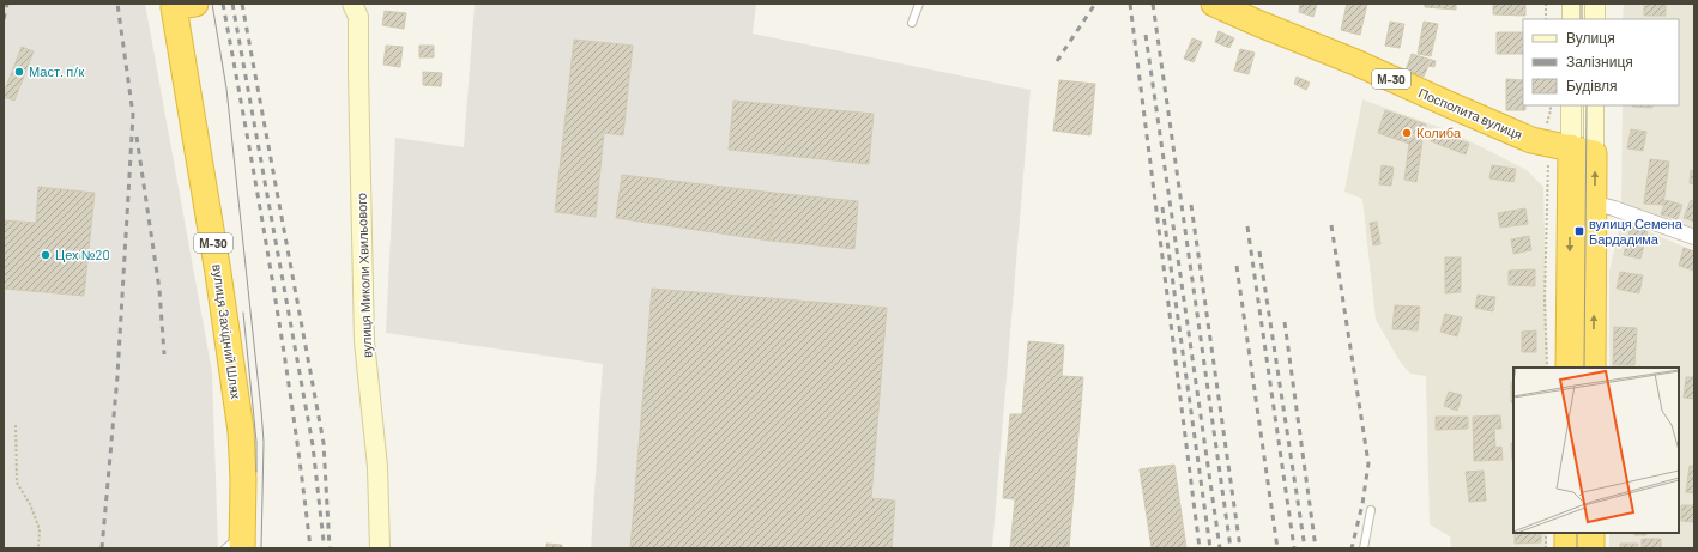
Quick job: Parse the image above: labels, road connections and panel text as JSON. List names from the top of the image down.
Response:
{
  "streets": {
    "highway": ["М-30", "Посполита вулиця", "вулиця Західний Шлях"],
    "street": ["вулиця Миколи Хвильового"]
  },
  "places": {
    "other": ["Маст. п/к", "Колиба", "Цех №20"],
    "transit": ["вулиця Семена Бардадима"]
  },
  "legend": ["Вулиця", "Залізниця", "Будівля"]
}
